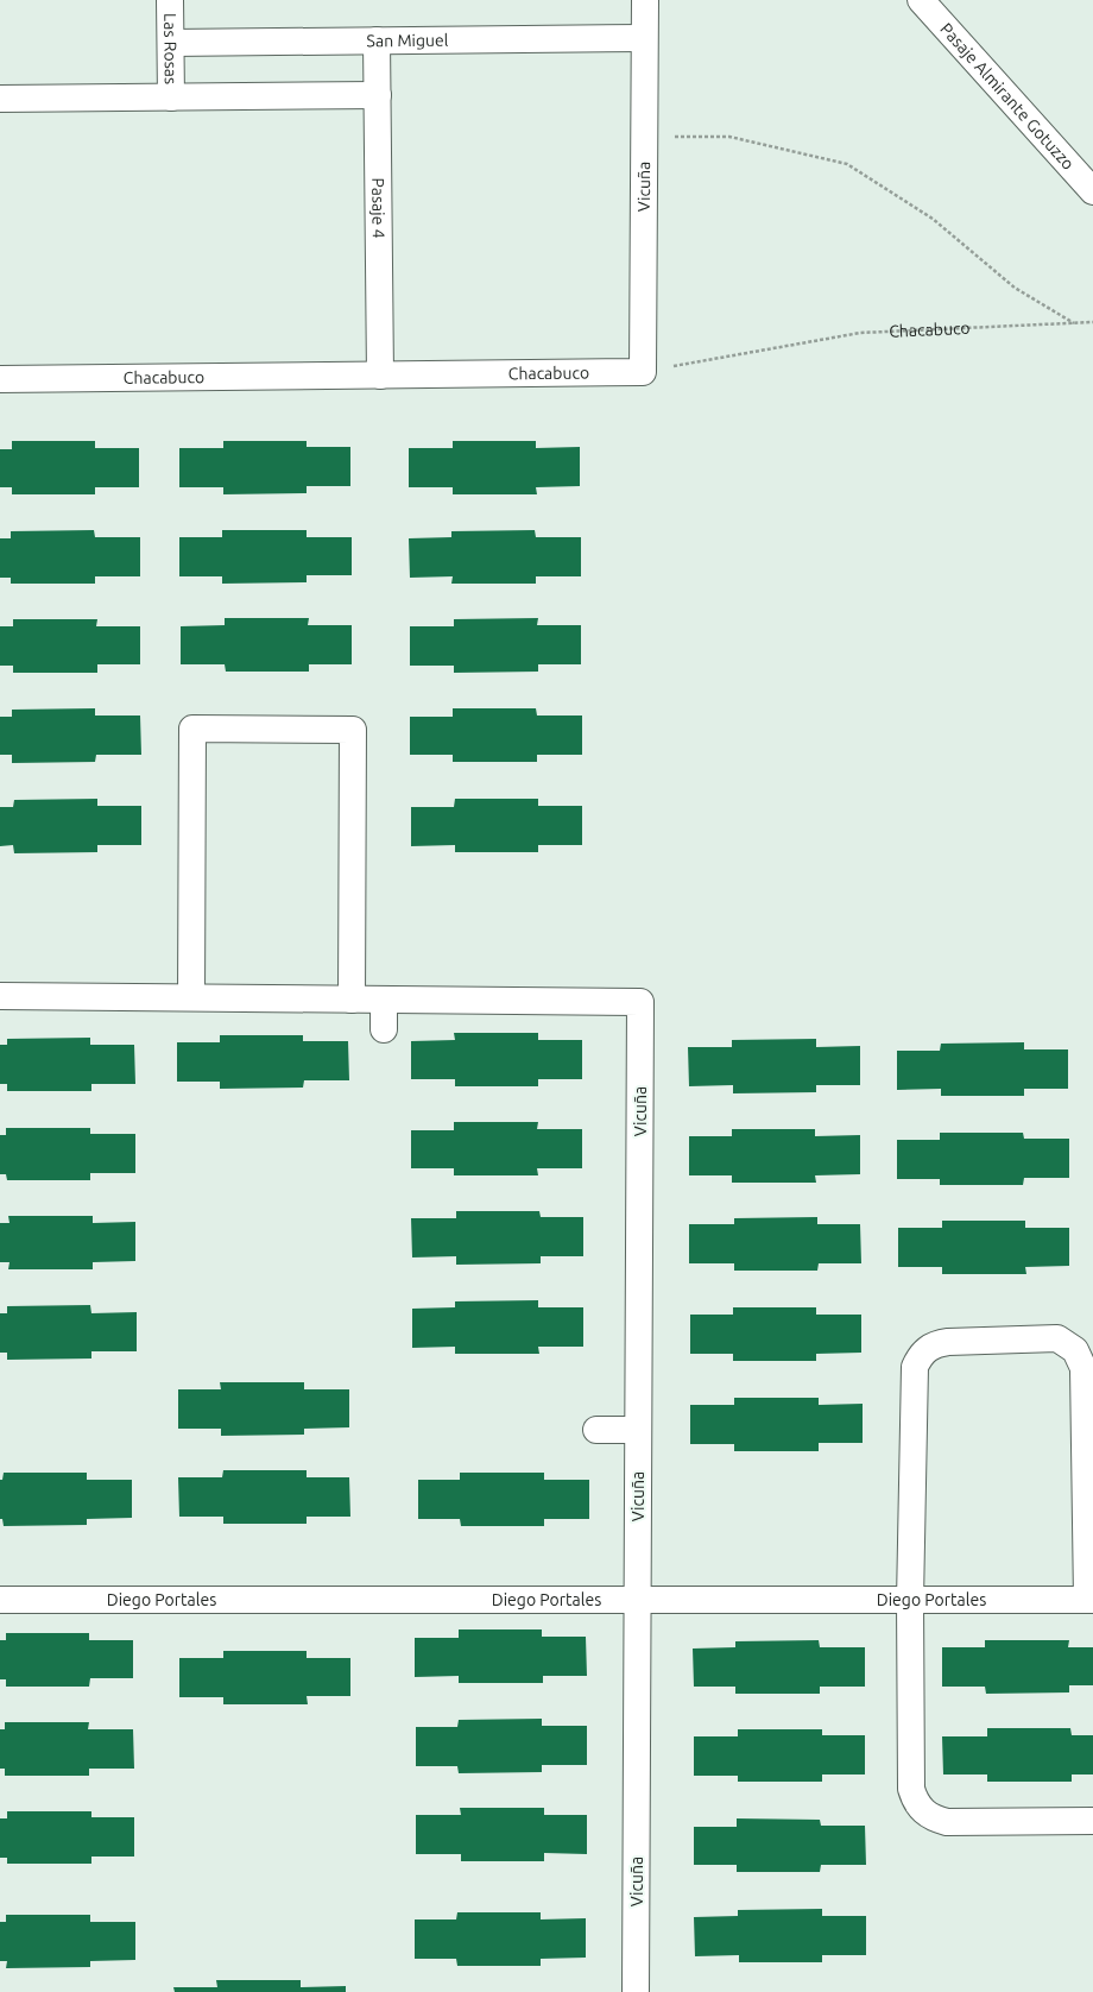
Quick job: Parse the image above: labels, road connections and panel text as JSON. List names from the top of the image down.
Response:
{
  "streets": {
    "street": [
      "San Miguel",
      "Las Rosas",
      "Pasaje Almirante Gotuzzo",
      "Vicuña",
      "Pasaje 4",
      "Chacabuco",
      "Diego Portales"
    ]
  },
  "crossings": [
    ["San Miguel", "Las Rosas"],
    ["San Miguel", "Vicuña"],
    ["San Miguel", "Pasaje 4"],
    ["Vicuña", "Chacabuco"],
    ["Vicuña", "Diego Portales"],
    ["Pasaje 4", "Chacabuco"]
  ]
}
